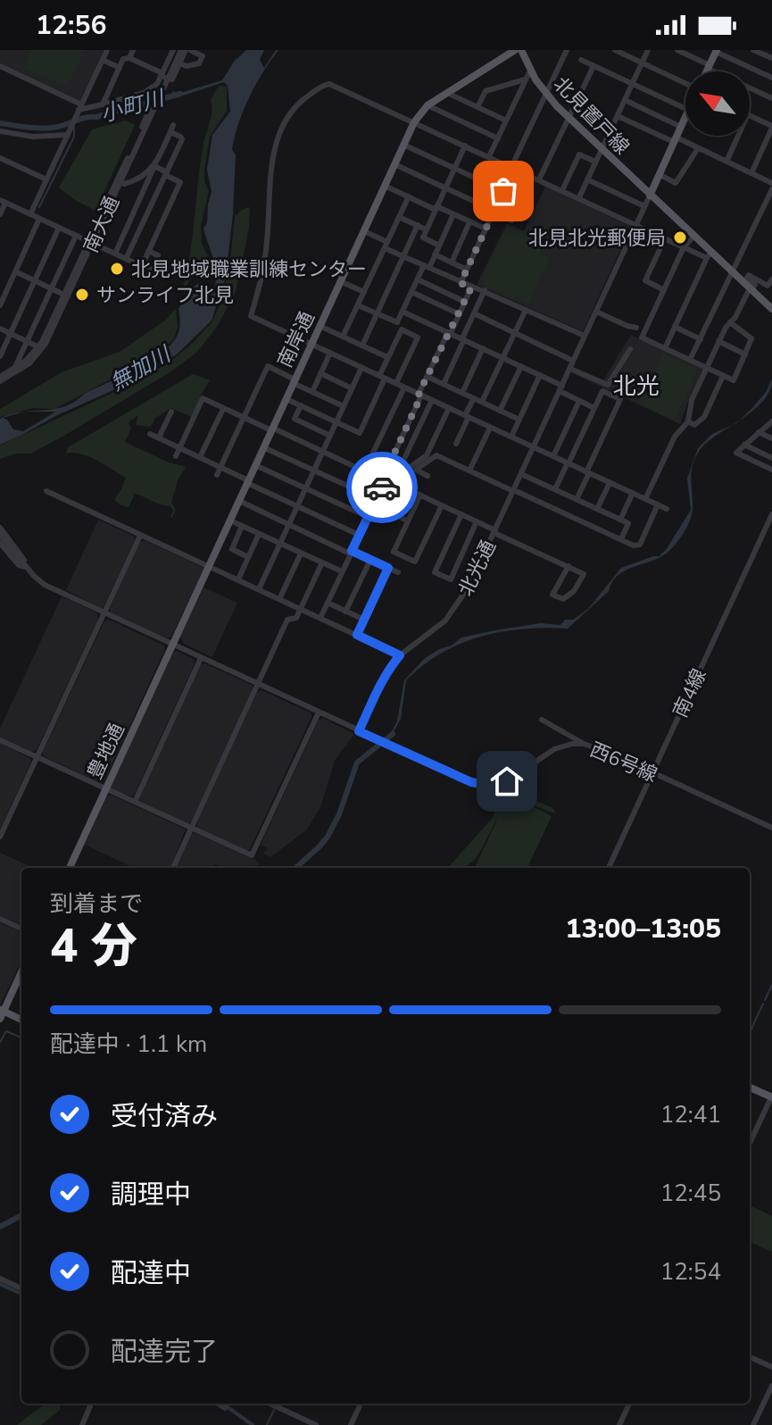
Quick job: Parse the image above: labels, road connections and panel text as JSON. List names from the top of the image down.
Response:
{
  "streets": {
    "main road": ["北見置戸線", "南岸通", "豊地通"],
    "street": [
      "南大通",
      "北光通",
      "南4線",
      "西6号線"
    ]
  },
  "crossings": [
    ["北見置戸線", "北光通"],
    ["南岸通", "豊地通"],
    ["北光通", "西6号線"],
    ["南4線", "西6号線"]
  ],
  "districts": ["北光"],
  "water": ["小町川", "無加川"],
  "places": ["北見北光郵便局", "北見地域職業訓練センター", "サンライフ北見"],
  "north": "top left",
  "page": {
    "status": "12:56",
    "heading": ["4 分", "到着まで", "13:00–13:05"],
    "bar": "配達中 · 1.1 km",
    "list": [
      ["受付済み", "12:41"],
      ["調理中", "12:45"],
      ["配達中", "12:54"],
      "配達完了"
    ]
  }
}
